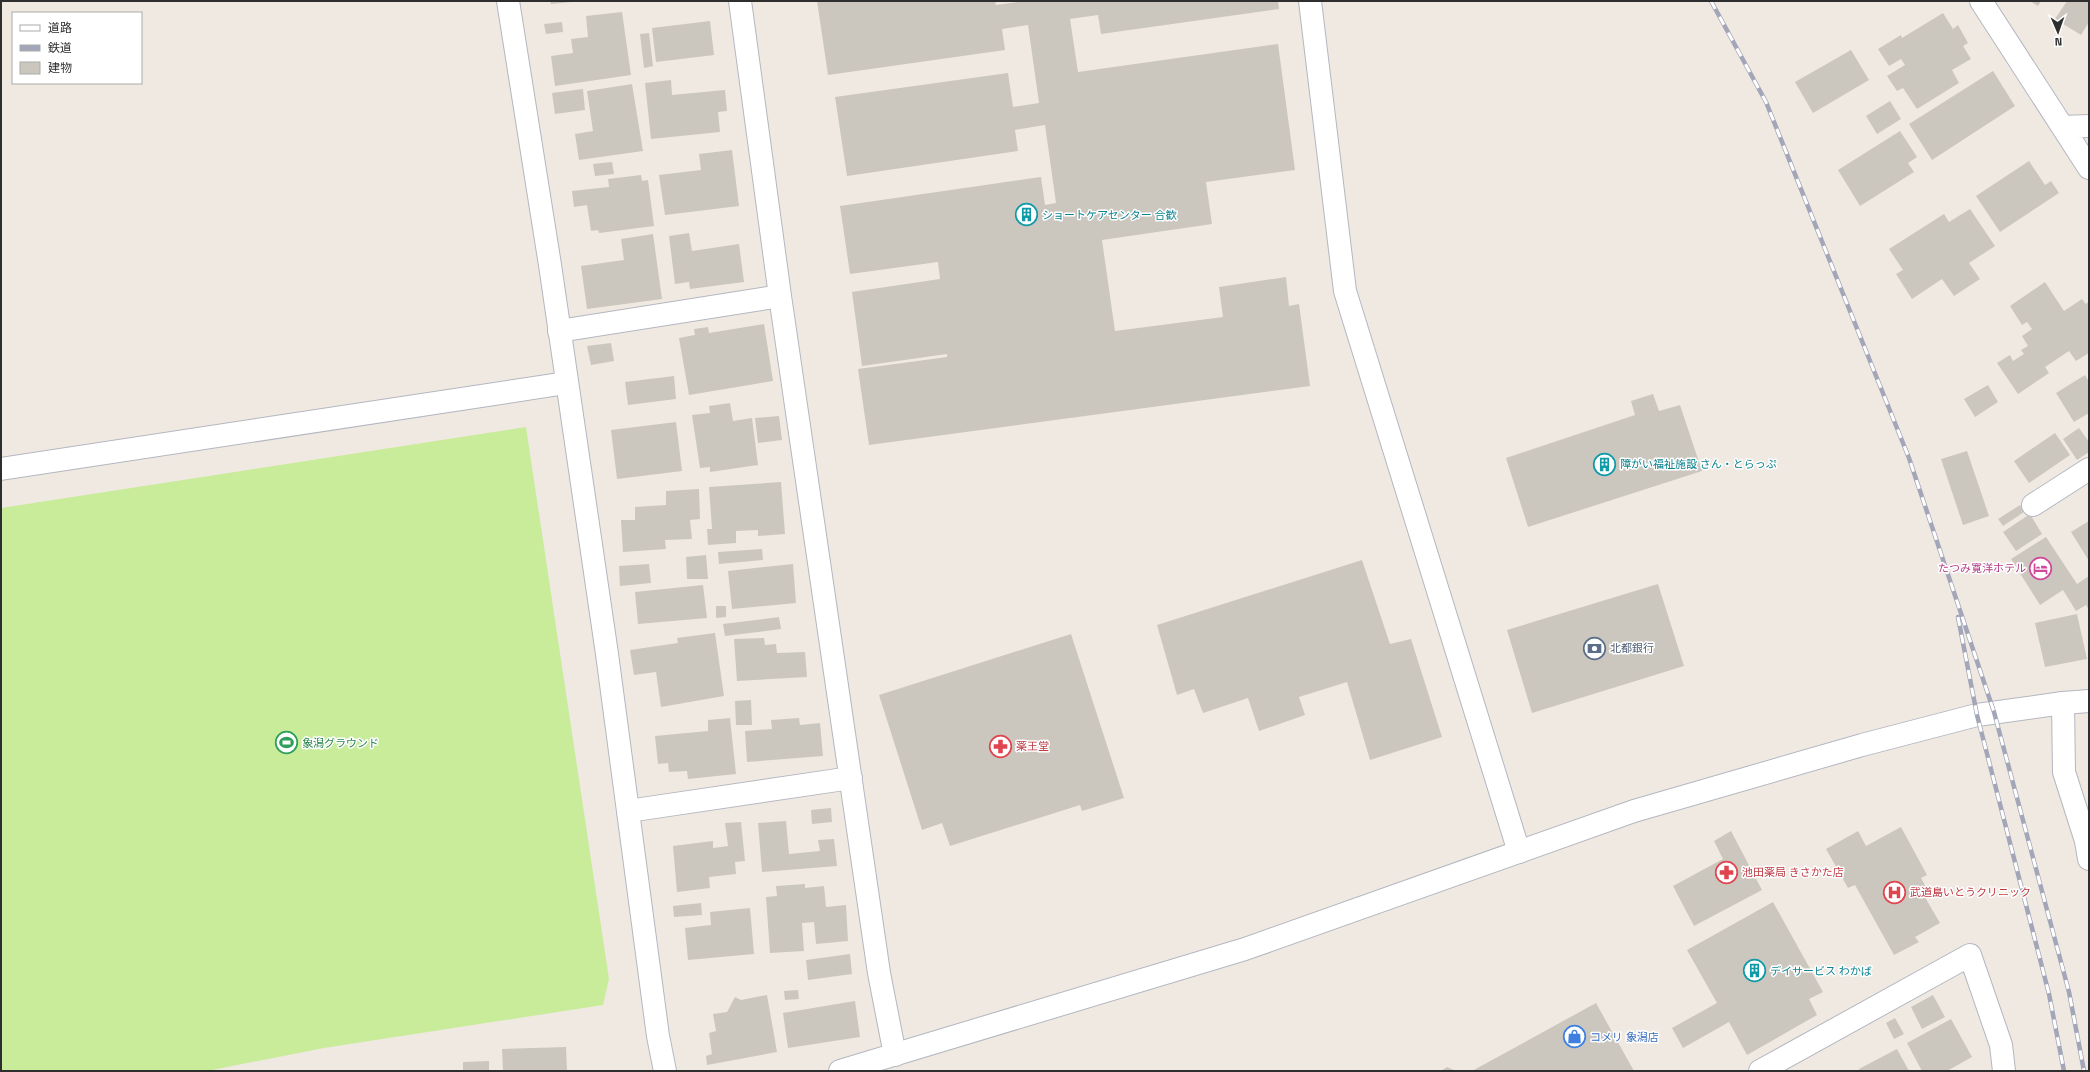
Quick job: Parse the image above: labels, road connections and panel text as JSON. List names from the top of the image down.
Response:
{
  "places": {
    "building": ["ショートケアセンター 合歓", "障がい福祉施設 さん・とらっぷ", "デイサービス わかば"],
    "hotel": ["たつみ寛洋ホテル"],
    "bank": ["北都銀行"],
    "sports": ["象潟グラウンド"],
    "pharmacy": ["薬王堂", "池田薬局 きさかた店"],
    "hospital": ["武道島いとうクリニック"],
    "shop": ["コメリ 象潟店"]
  },
  "legend": ["道路", "鉄道", "建物"],
  "north": "bottom"
}
